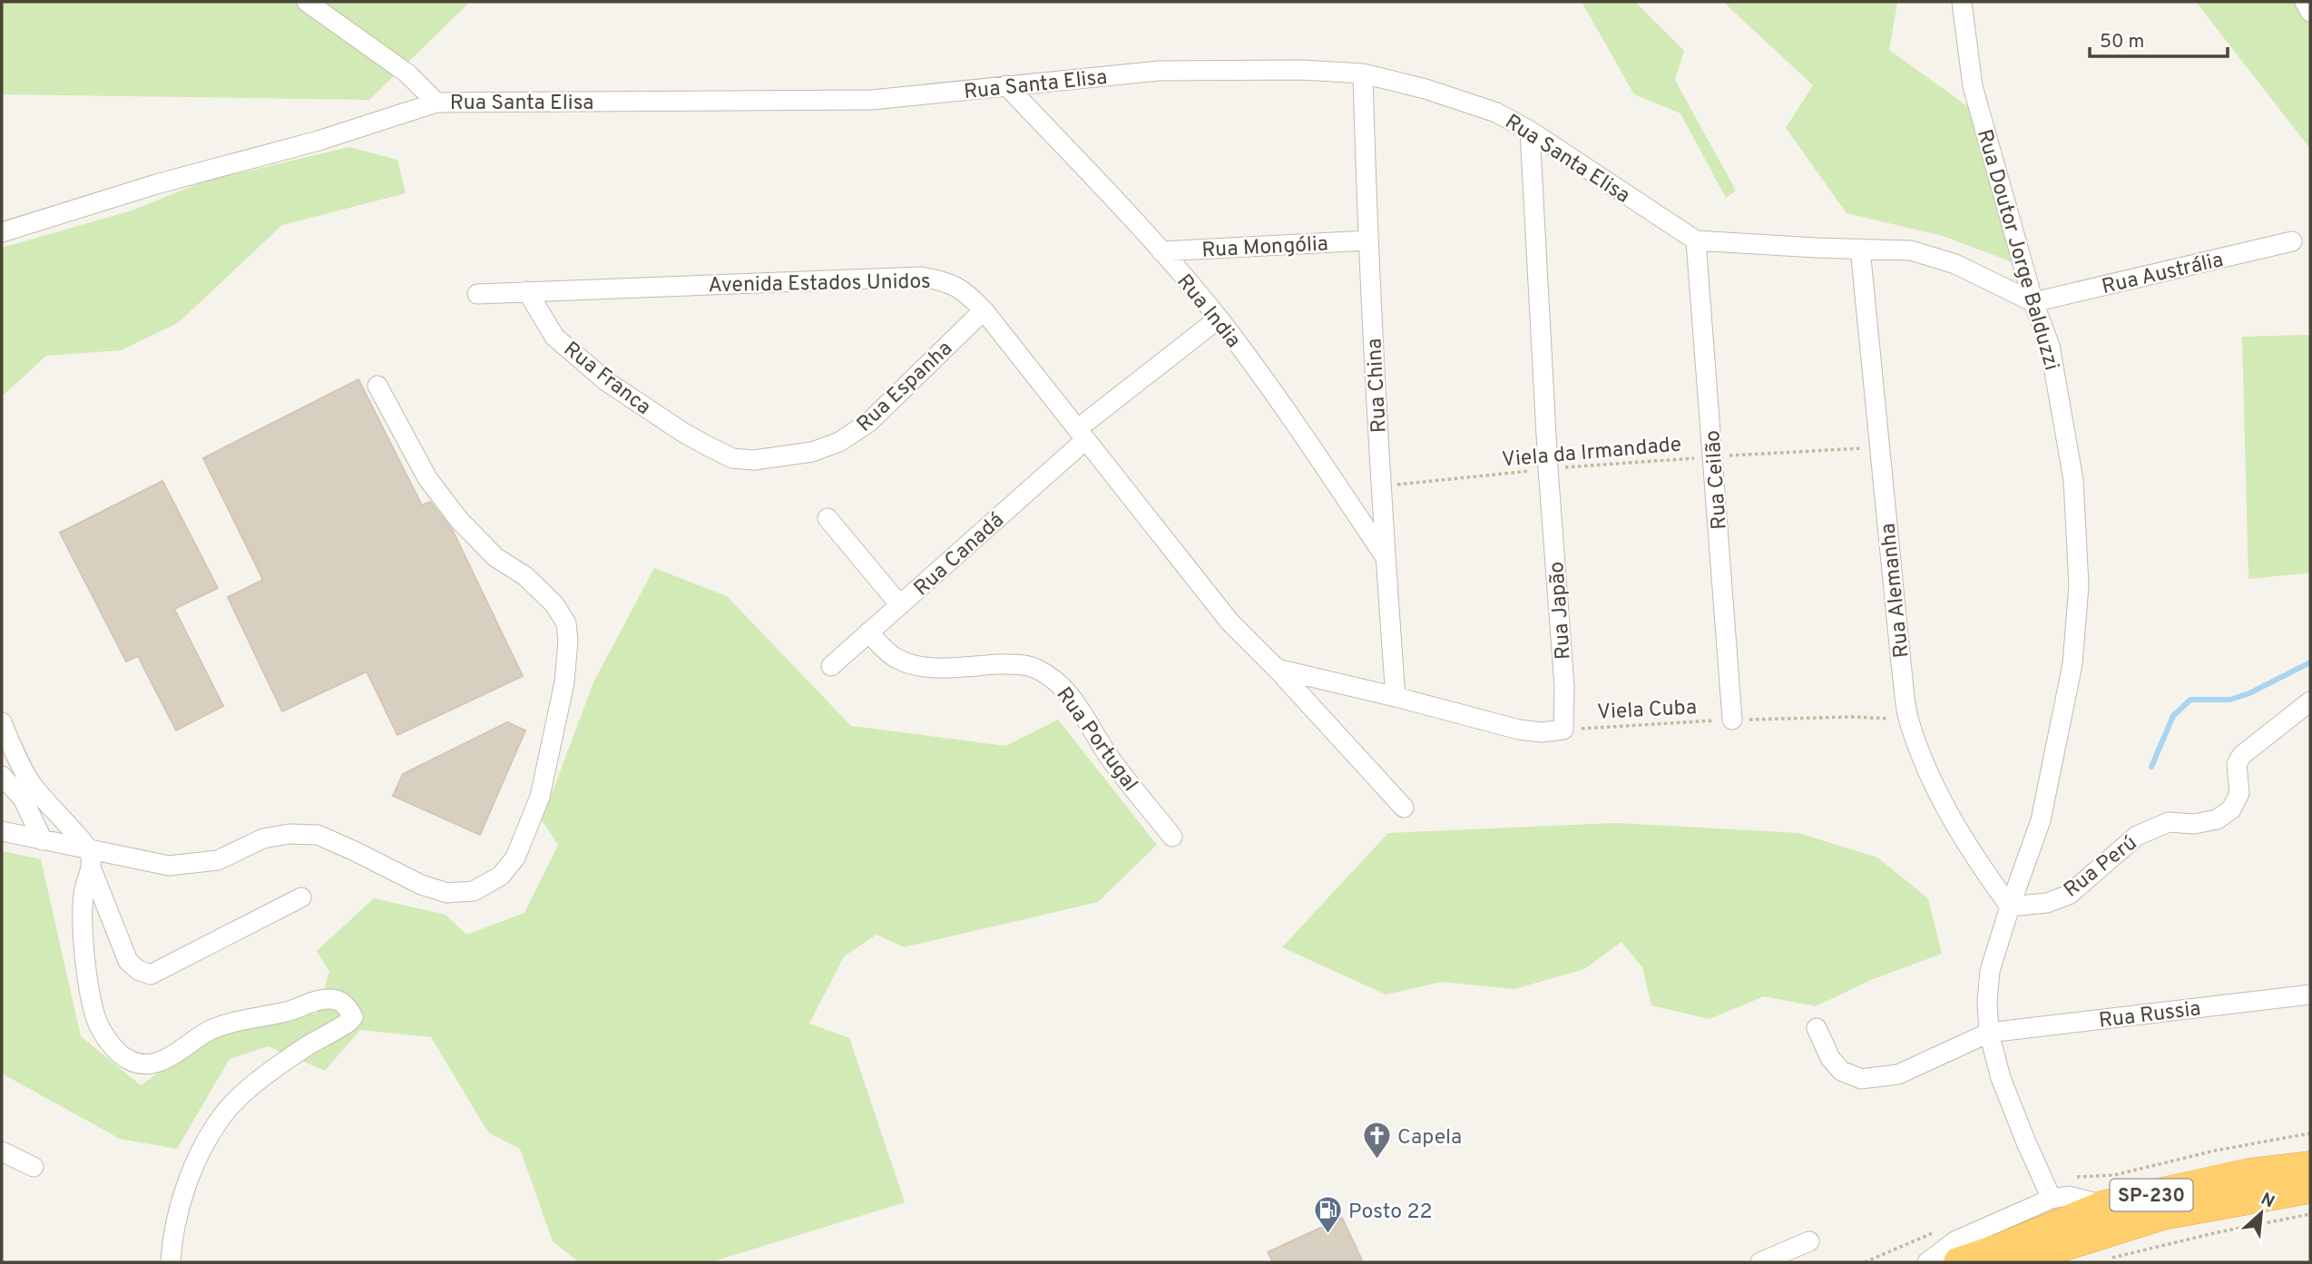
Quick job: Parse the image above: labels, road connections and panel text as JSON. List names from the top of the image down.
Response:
{
  "streets": {
    "highway": ["SP-230"],
    "street": [
      "Rua Santa Elisa",
      "Rua Mongólia",
      "Rua Doutor Jorge Balduzzi",
      "Rua Austrália",
      "Avenida Estados Unidos",
      "Rua India",
      "Rua Franca",
      "Rua Espanha",
      "Rua China",
      "Rua Ceilão",
      "Rua Canadá",
      "Rua Alemanha",
      "Rua Japão",
      "Rua Portugal",
      "Rua Perú",
      "Rua Russia"
    ],
    "path": ["Viela da Irmandade", "Viela Cuba"]
  },
  "crossings": [
    ["Rua Santa Elisa", "Rua India"],
    ["Rua Santa Elisa", "Rua China"],
    ["Rua Santa Elisa", "Rua Ceilão"],
    ["Rua Santa Elisa", "Rua Japão"],
    ["Rua Mongólia", "Rua India"],
    ["Rua Mongólia", "Rua China"],
    ["Rua Doutor Jorge Balduzzi", "Rua Austrália"],
    ["Rua Doutor Jorge Balduzzi", "Rua Alemanha"],
    ["Rua Doutor Jorge Balduzzi", "Rua Perú"],
    ["Rua Doutor Jorge Balduzzi", "Rua Russia"],
    ["Avenida Estados Unidos", "Rua Franca"],
    ["Avenida Estados Unidos", "Rua Espanha"],
    ["Avenida Estados Unidos", "Rua Canadá"],
    ["Rua India", "Rua China"],
    ["Rua India", "Rua Canadá"],
    ["Rua Franca", "Rua Espanha"],
    ["Rua China", "Viela da Irmandade"],
    ["Viela da Irmandade", "Rua Ceilão"],
    ["Viela da Irmandade", "Rua Alemanha"],
    ["Viela da Irmandade", "Rua Japão"],
    ["Rua Ceilão", "Viela Cuba"],
    ["Rua Canadá", "Rua Portugal"],
    ["Rua Alemanha", "Viela Cuba"],
    ["Rua Alemanha", "Rua Perú"],
    ["Rua Japão", "Viela Cuba"]
  ],
  "places": {
    "church": ["Capela"],
    "fuel station": ["Posto 22"]
  },
  "scale_bar": "50 m",
  "north": "top right"
}
